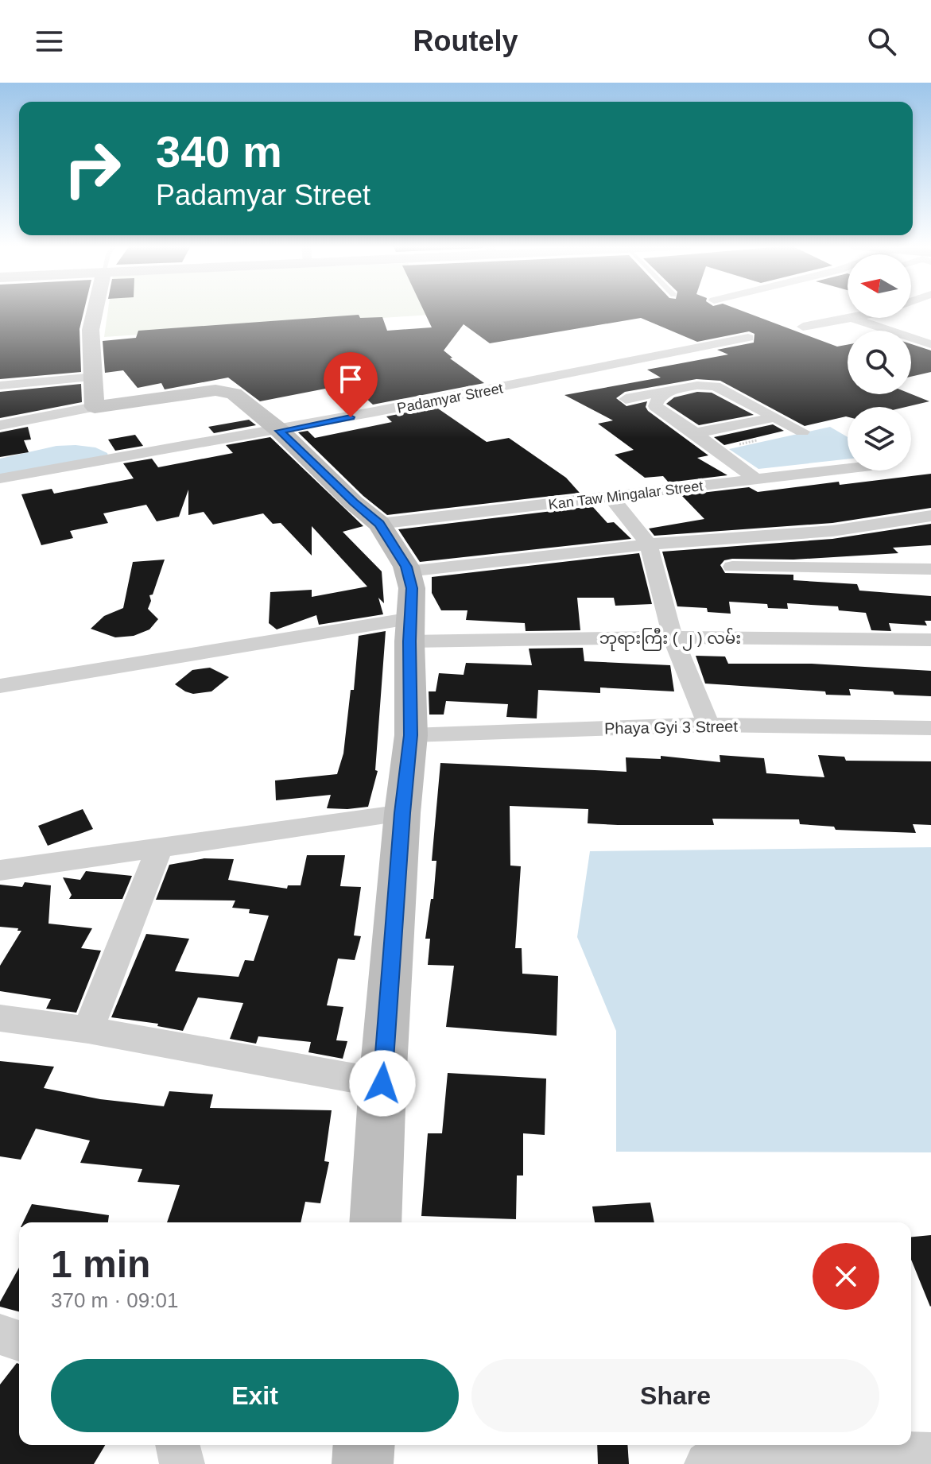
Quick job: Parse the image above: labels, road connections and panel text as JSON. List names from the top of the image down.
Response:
{
  "streets": {
    "street": [
      "Padamyar Street",
      "Kan Taw Mingalar Street",
      "ဘုရားကြီး ( ၂ ) လမ်း",
      "Phaya Gyi 3 Street"
    ]
  },
  "north": "left",
  "page": {
    "header": "Routely",
    "turn": ["340 m", "Padamyar Street"],
    "heading": ["1 min", "370 m · 09:01"],
    "buttons": ["Exit", "Share"]
  }
}
